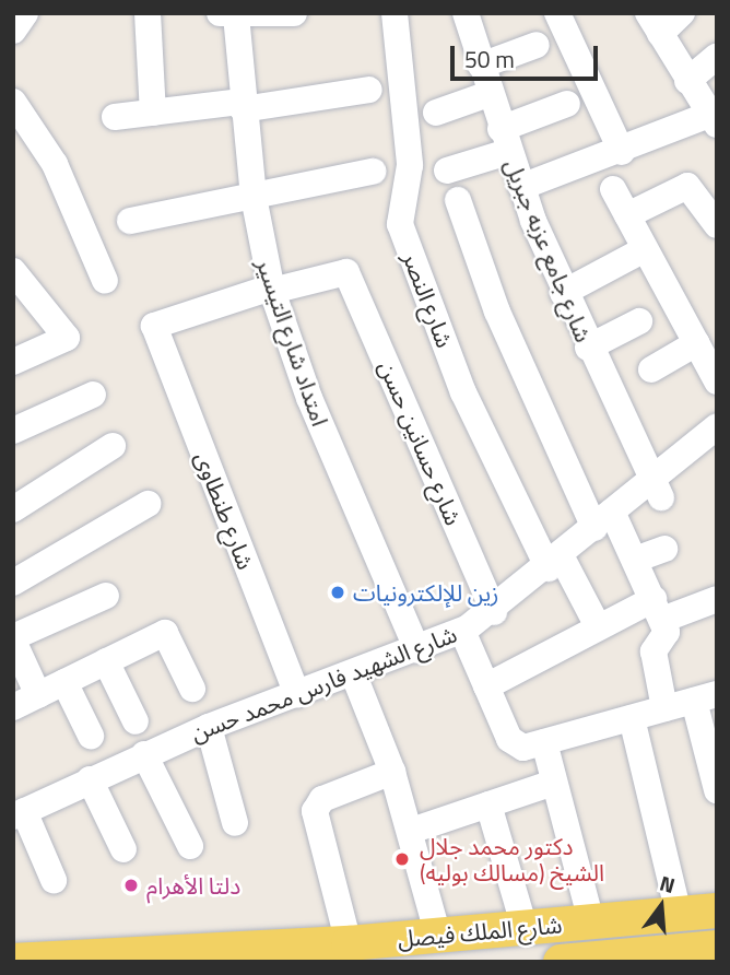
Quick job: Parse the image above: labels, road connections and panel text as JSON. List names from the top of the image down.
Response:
{
  "streets": {
    "main road": ["شارع الملك فيصل"],
    "street": [
      "شارع جامع عزبه جبريل",
      "شارع النصر",
      "امتداد شارع التيسير",
      "شارع حسانين حسن",
      "شارع طنطاوى",
      "شارع الشهيد فارس محمد حسن"
    ]
  },
  "crossings": [
    ["شارع جامع عزبه جبريل", "شارع الشهيد فارس محمد حسن"],
    ["شارع النصر", "شارع الشهيد فارس محمد حسن"],
    ["امتداد شارع التيسير", "شارع حسانين حسن"],
    ["امتداد شارع التيسير", "شارع طنطاوى"],
    ["امتداد شارع التيسير", "شارع الشهيد فارس محمد حسن"],
    ["شارع حسانين حسن", "شارع طنطاوى"],
    ["شارع حسانين حسن", "شارع الشهيد فارس محمد حسن"],
    ["شارع طنطاوى", "شارع الشهيد فارس محمد حسن"]
  ],
  "places": ["زين للإلكترونيات", "دكتور محمد جلال الشيخ (مسالك بوليه)", "دلتا الأهرام"],
  "scale_bar": "50 m",
  "north": "top"
}
